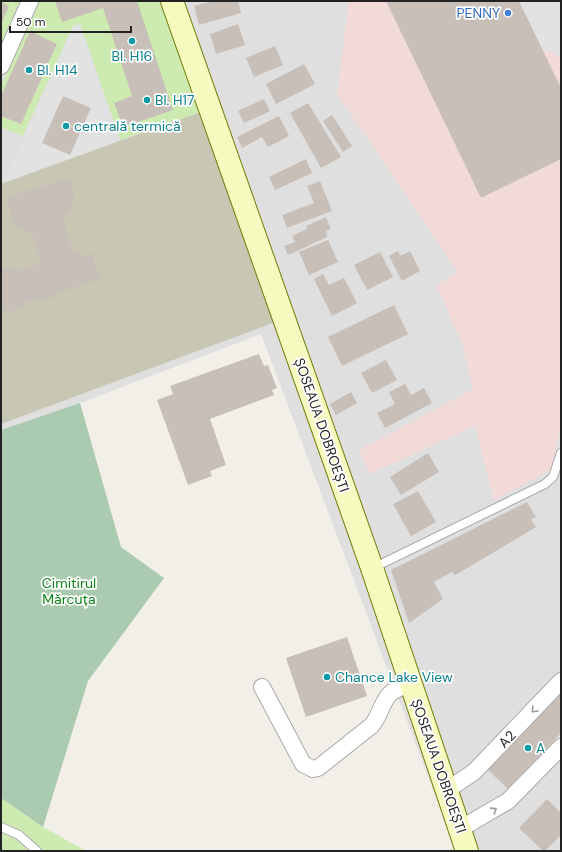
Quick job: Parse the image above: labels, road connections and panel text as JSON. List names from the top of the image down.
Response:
{
  "streets": {
    "street": ["ȘOSEAUA DOBROEȘTI", "A2"]
  },
  "crossings": [
    ["ȘOSEAUA DOBROEȘTI", "A2"]
  ],
  "parks": ["Cimitirul Mărcuța"],
  "places": [
    "PENNY",
    "Bl. H16",
    "Bl. H14",
    "Bl. H17",
    "centrală termică",
    "Chance Lake View",
    "A"
  ],
  "scale_bar": "50 m"
}
